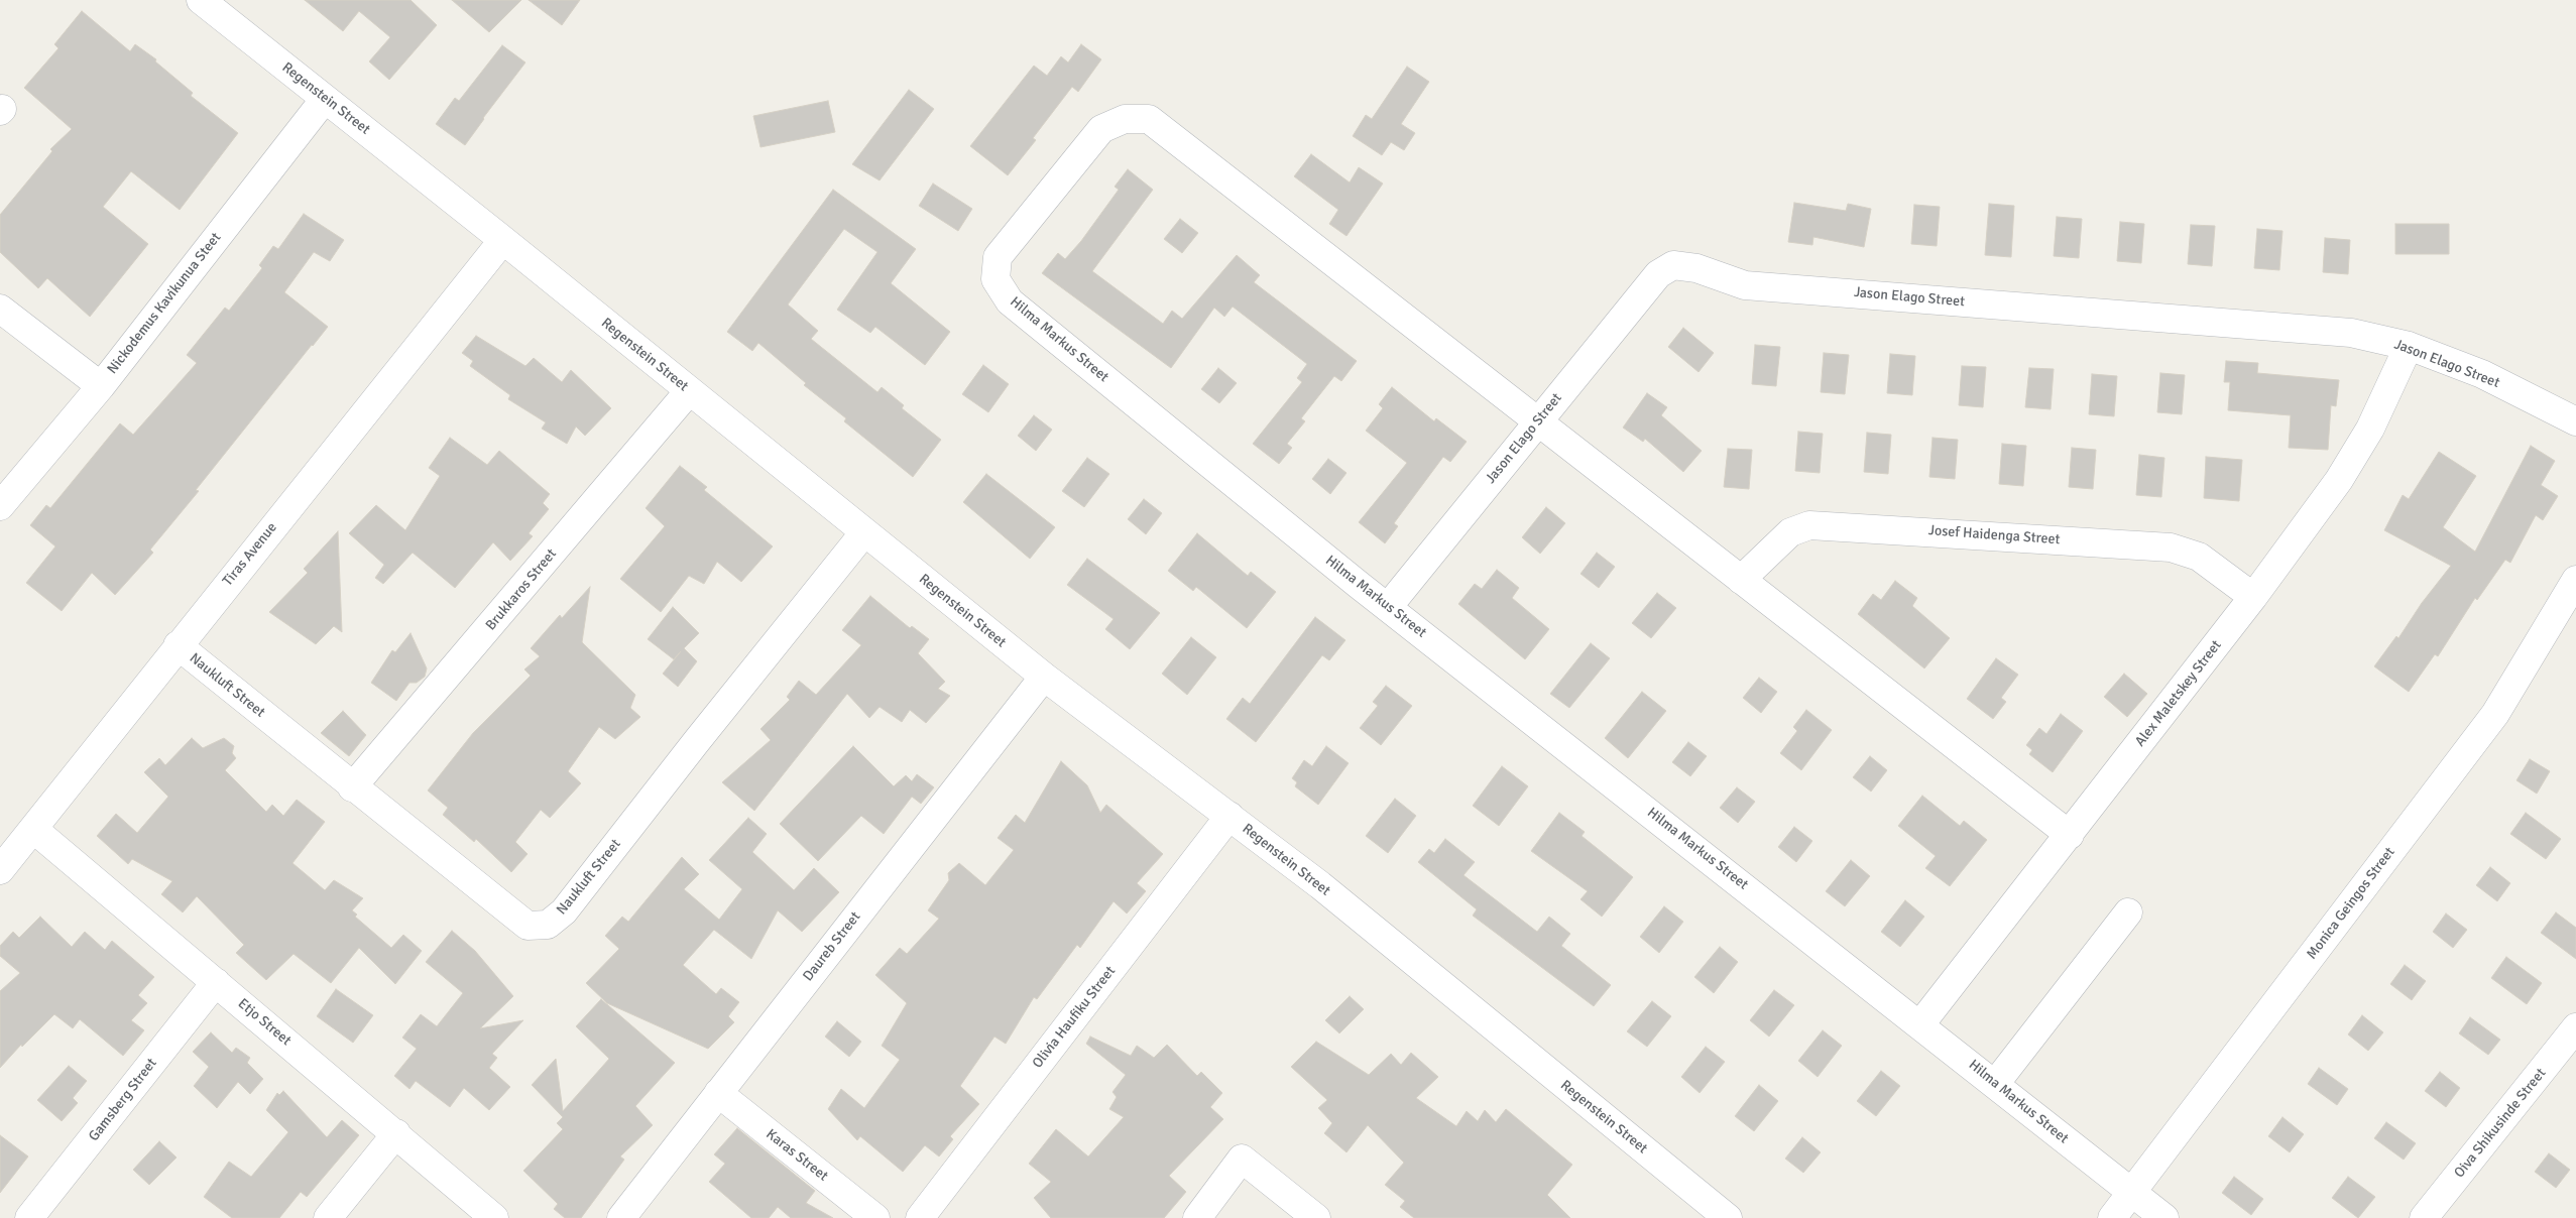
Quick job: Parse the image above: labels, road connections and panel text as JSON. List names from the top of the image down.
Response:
{
  "streets": {
    "street": [
      "Regenstein Street",
      "Jason Elago Street",
      "Nickodemus Kavikunua Steet",
      "Hilma Markus Street",
      "Josef Haidenga Street",
      "Tiras Avenue",
      "Brukkaros Street",
      "Naukluft Street",
      "Alex Maletskey Street",
      "Monica Geingos Street",
      "Daureb Street",
      "Olivia Haufiku Street",
      "Etjo Street",
      "Gamsberg Street",
      "Oiva Shikusinde Street",
      "Karas Street"
    ]
  },
  "crossings": [
    ["Regenstein Street", "Nickodemus Kavikunua Steet"],
    ["Regenstein Street", "Tiras Avenue"],
    ["Regenstein Street", "Brukkaros Street"],
    ["Regenstein Street", "Naukluft Street"],
    ["Regenstein Street", "Daureb Street"],
    ["Regenstein Street", "Olivia Haufiku Street"],
    ["Jason Elago Street", "Hilma Markus Street"],
    ["Jason Elago Street", "Alex Maletskey Street"],
    ["Hilma Markus Street", "Josef Haidenga Street"],
    ["Hilma Markus Street", "Alex Maletskey Street"],
    ["Hilma Markus Street", "Monica Geingos Street"],
    ["Josef Haidenga Street", "Alex Maletskey Street"],
    ["Tiras Avenue", "Naukluft Street"],
    ["Tiras Avenue", "Etjo Street"],
    ["Brukkaros Street", "Naukluft Street"],
    ["Daureb Street", "Karas Street"],
    ["Etjo Street", "Gamsberg Street"]
  ]
}
